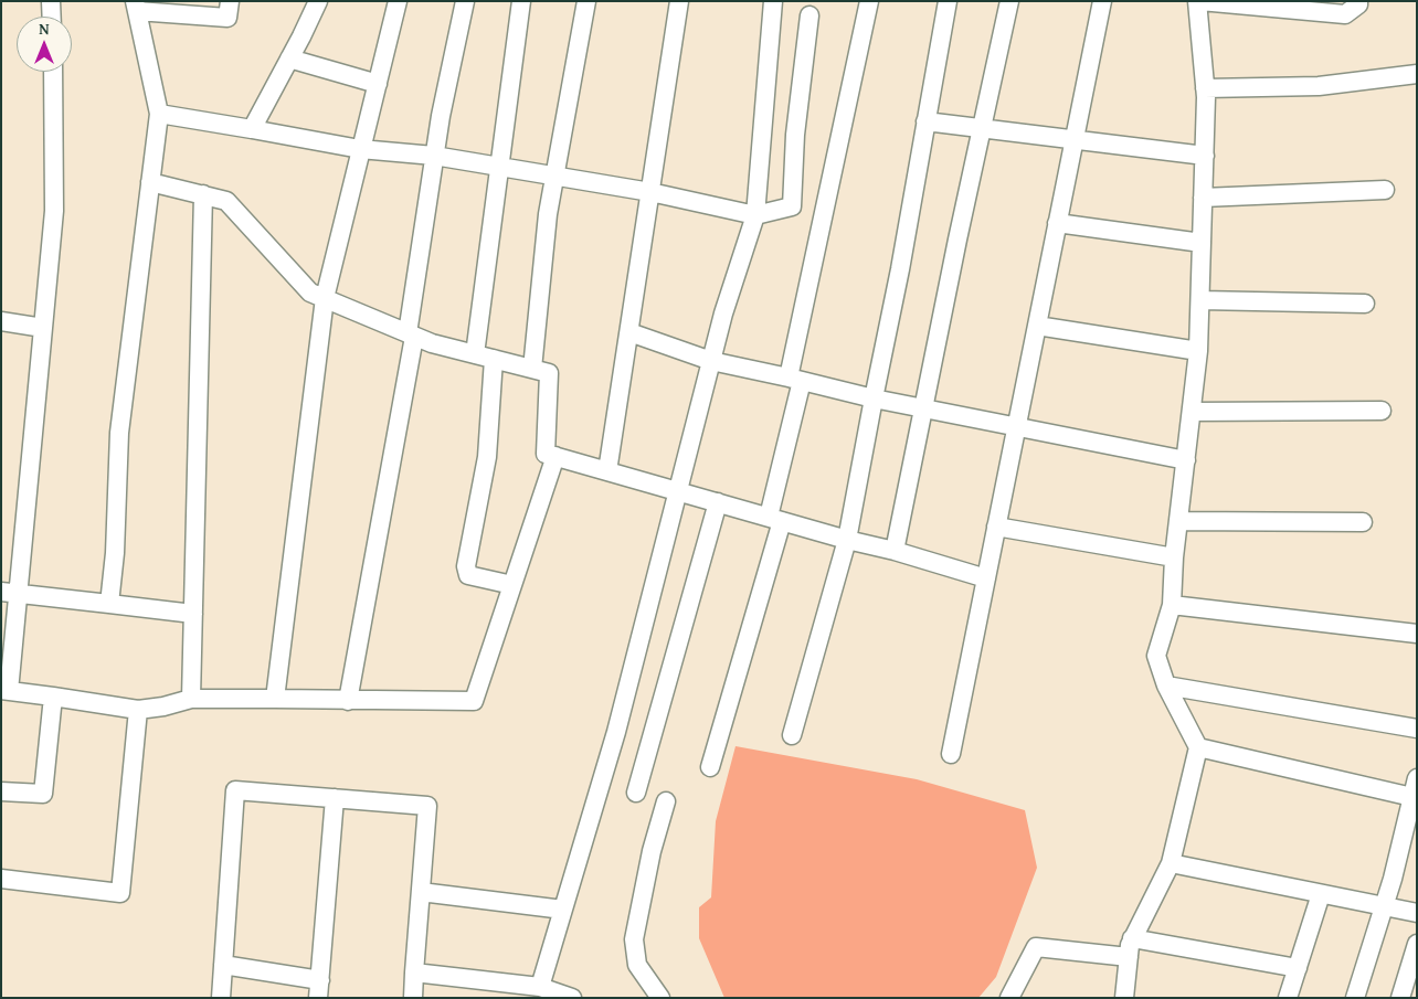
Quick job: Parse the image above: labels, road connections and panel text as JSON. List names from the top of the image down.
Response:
{
  "north": "top"
}
